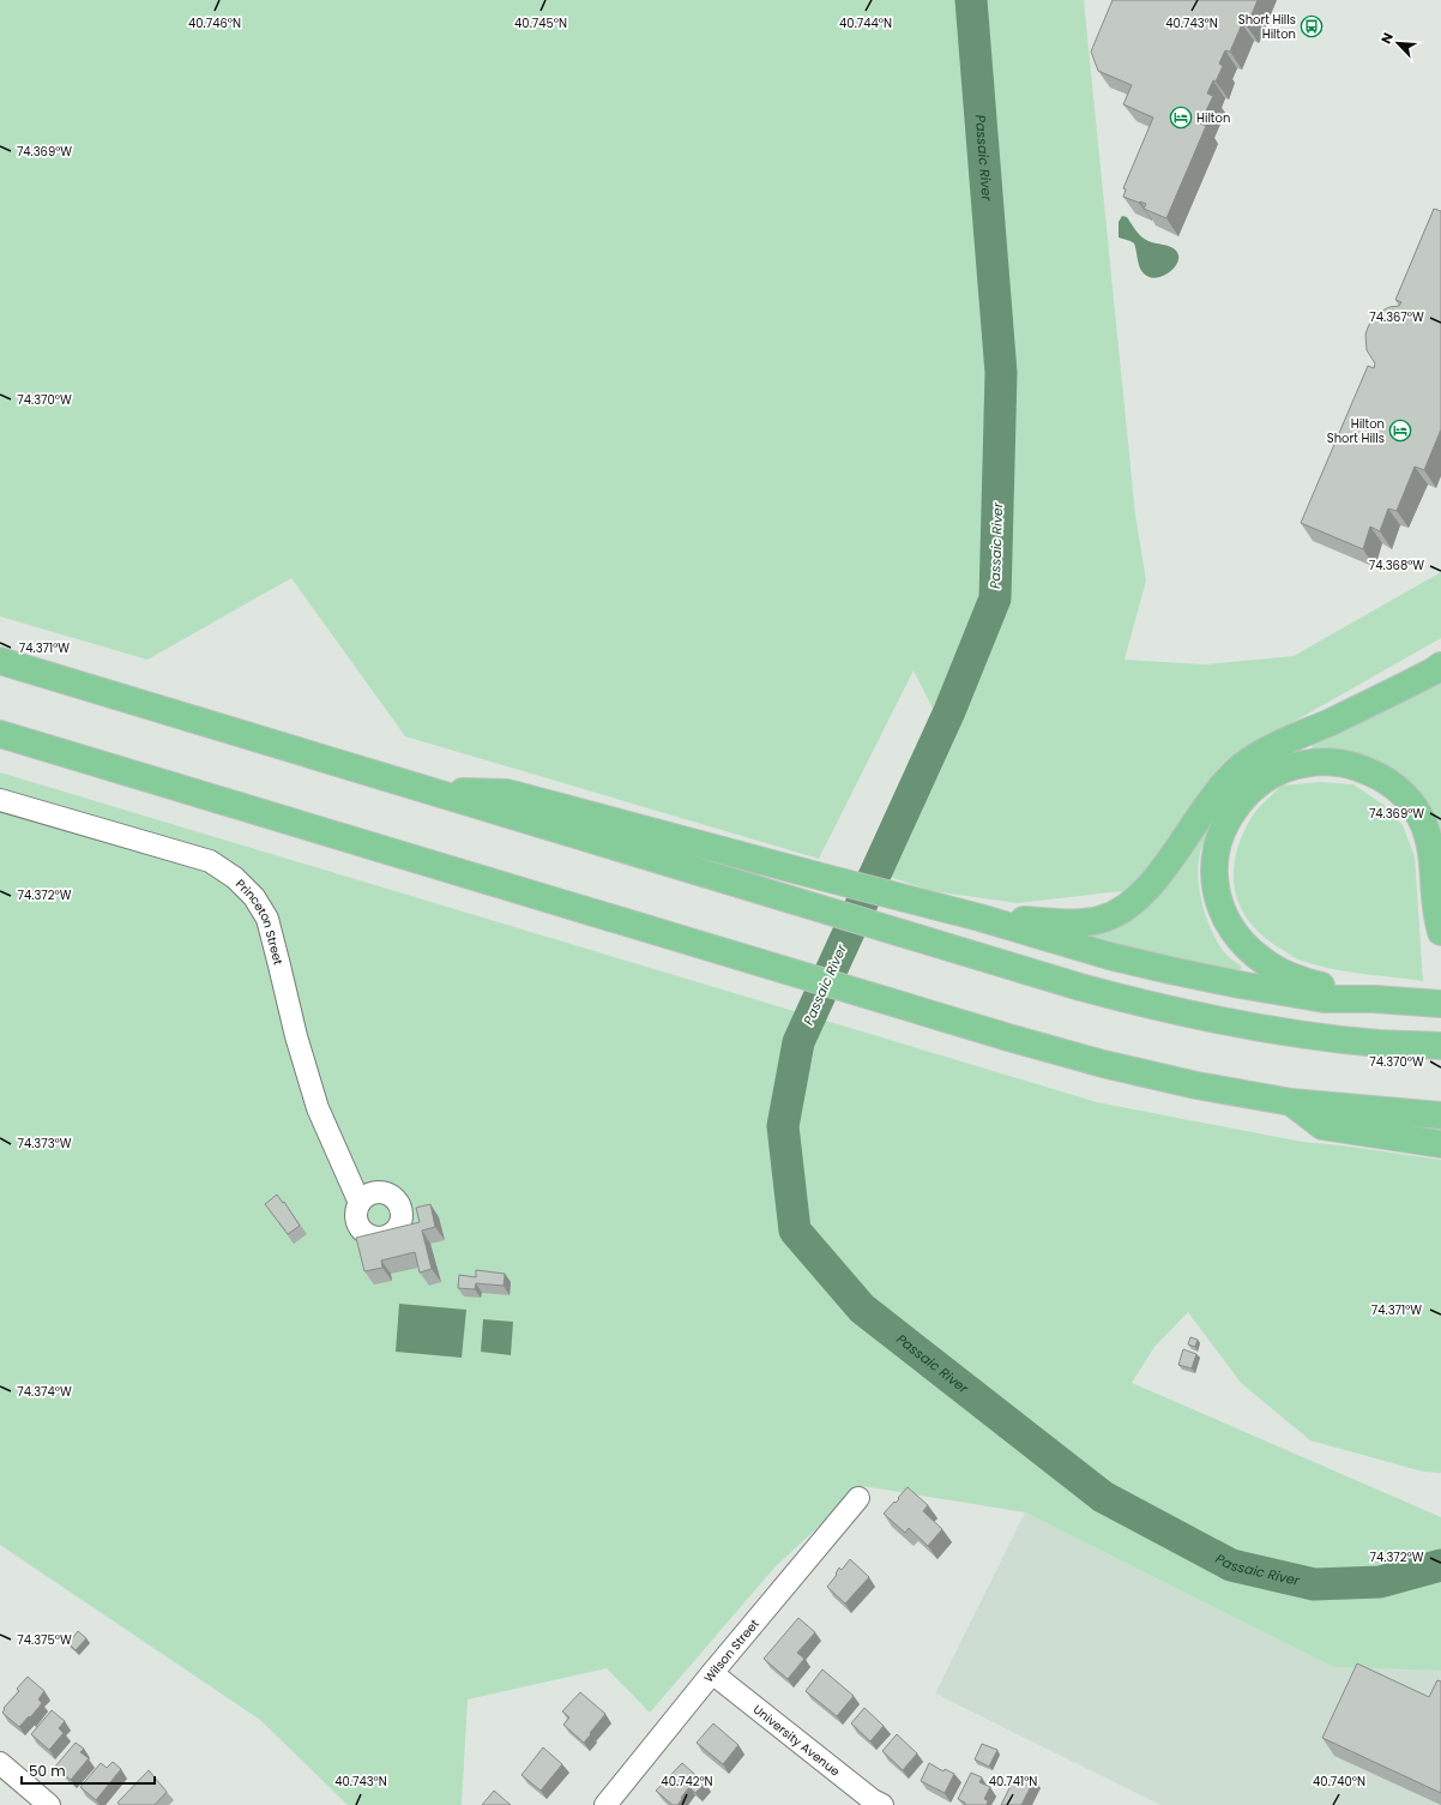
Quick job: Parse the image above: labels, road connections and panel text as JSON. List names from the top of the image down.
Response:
{
  "streets": {
    "street": ["Princeton Street", "Wilson Street", "University Avenue"]
  },
  "crossings": [
    ["Wilson Street", "University Avenue"]
  ],
  "water": ["Passaic River"],
  "places": {
    "bus stop": ["Short Hills Hilton"],
    "hotel": ["Hilton", "Hilton Short Hills"]
  },
  "scale_bar": "50 m",
  "north": "top left",
  "coordinates": [
    "40.746°N",
    "40.745°N",
    "40.744°N",
    "40.743°N",
    "74.369°W",
    "74.367°W",
    "74.370°W",
    "74.368°W",
    "74.371°W",
    "74.372°W",
    "74.373°W",
    "74.374°W",
    "74.375°W",
    "40.742°N",
    "40.741°N",
    "40.740°N"
  ]
}
